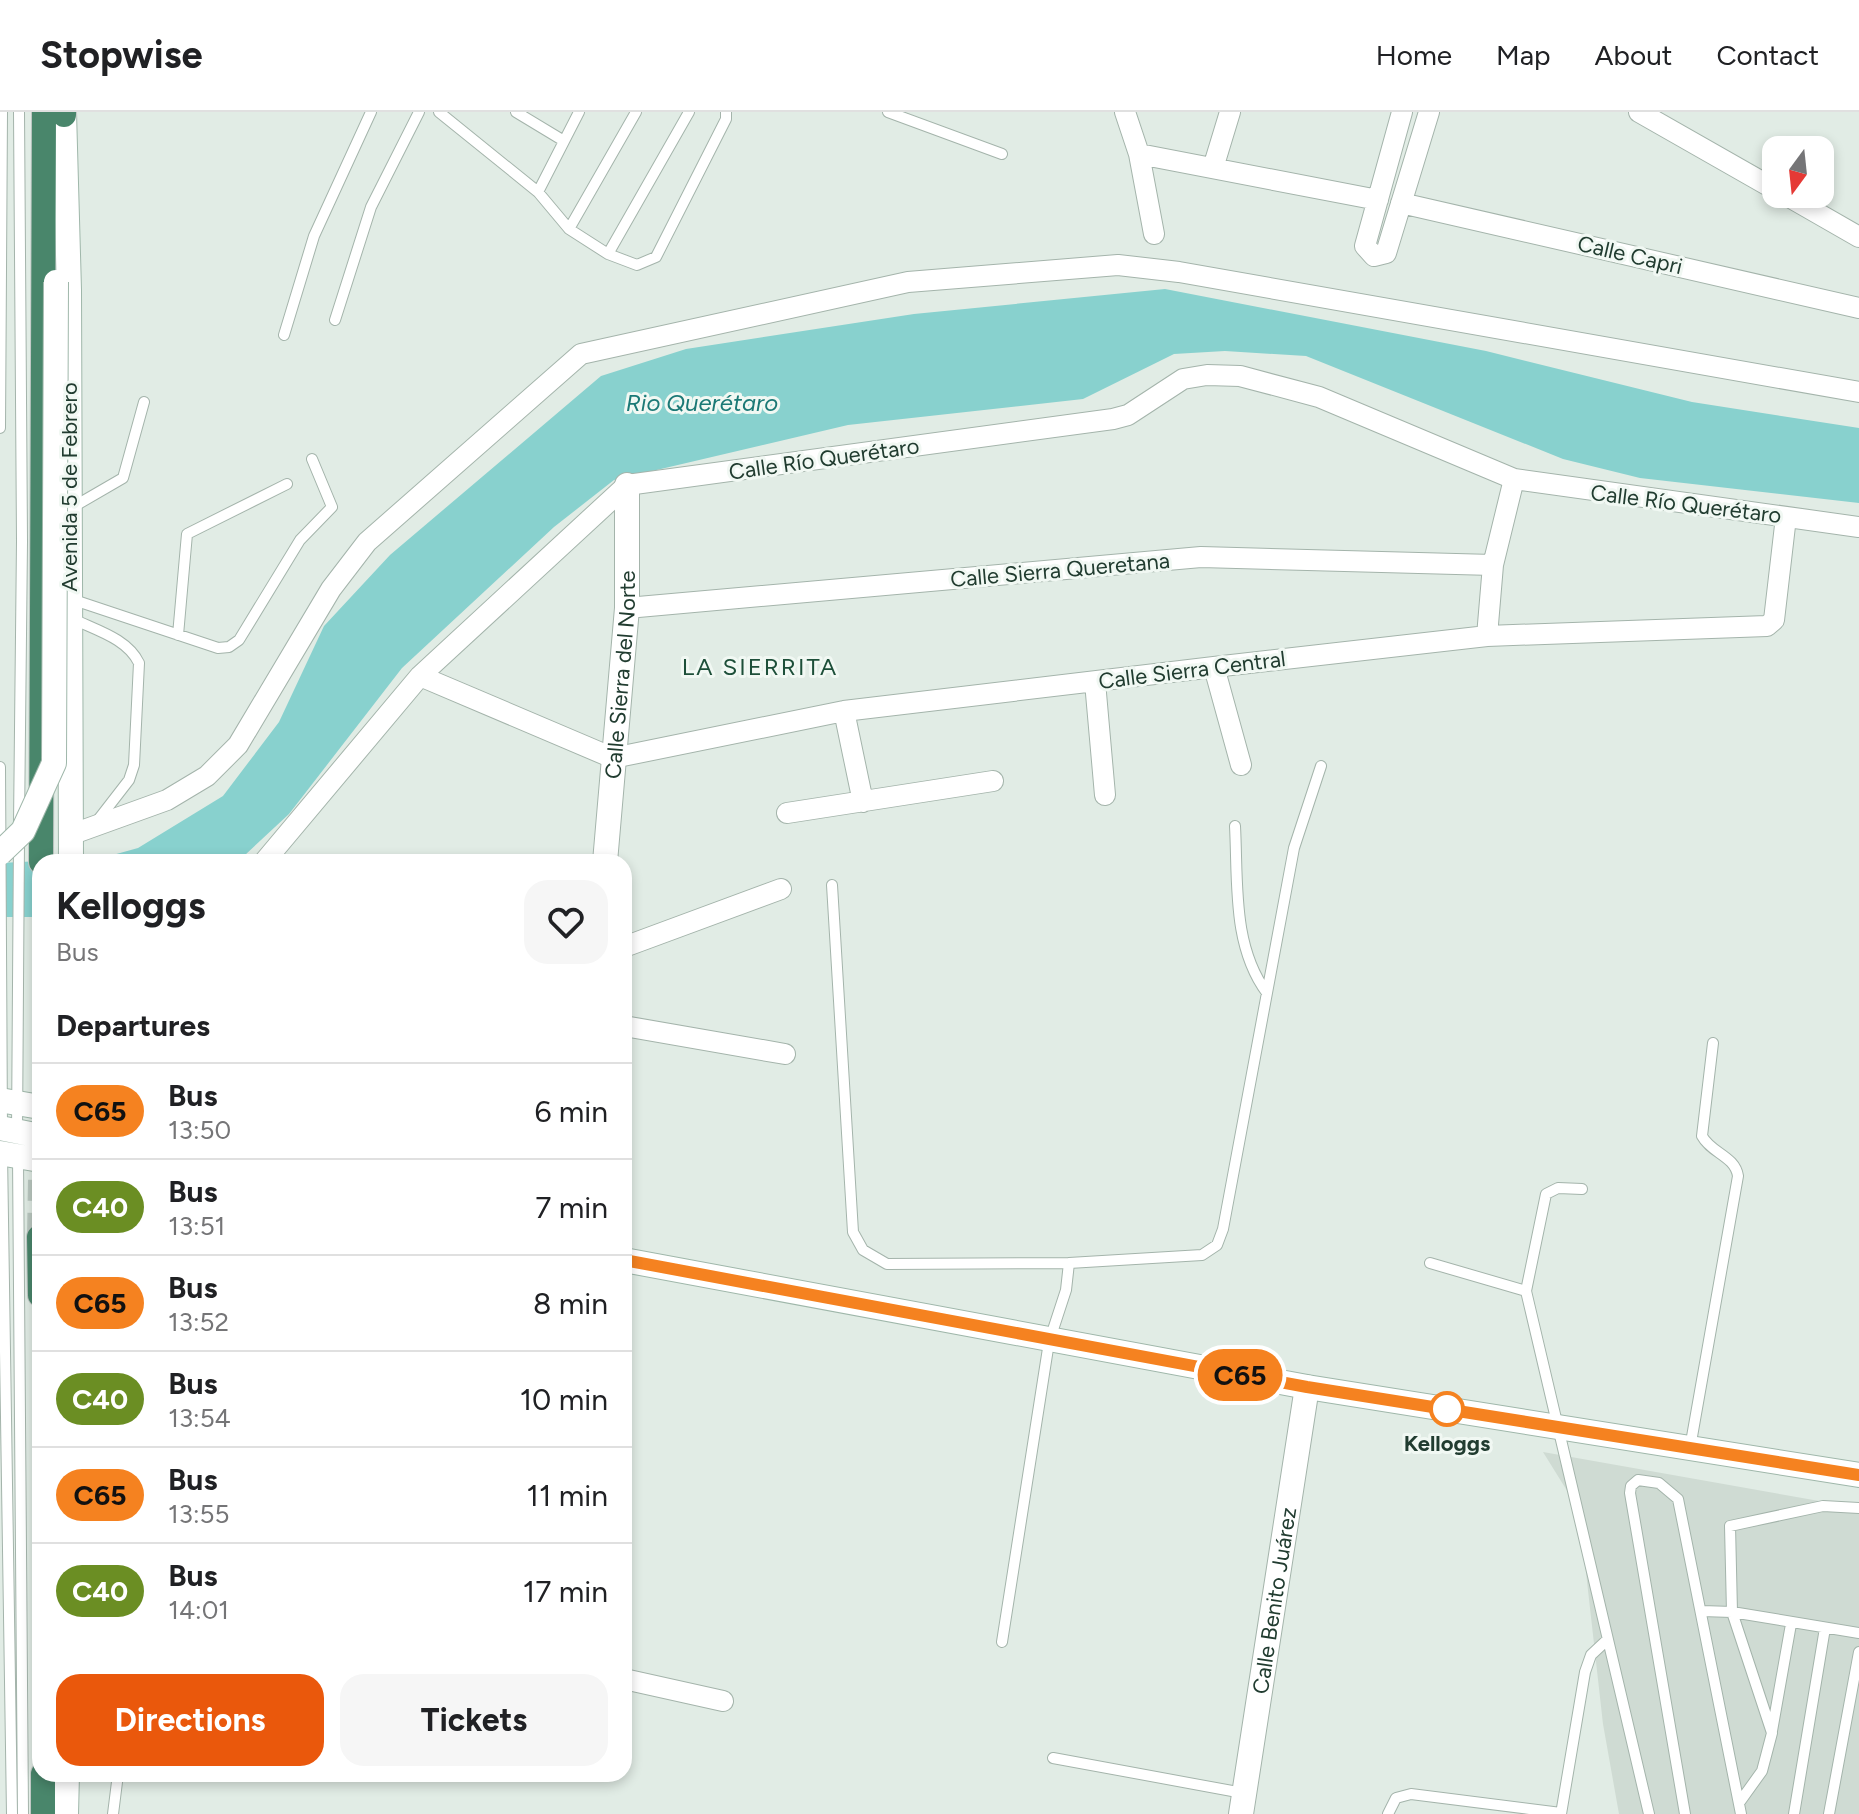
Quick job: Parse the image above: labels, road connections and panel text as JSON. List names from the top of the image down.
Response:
{
  "streets": {
    "highway": ["Avenida 5 de Febrero"],
    "main road": ["Calle Sierra del Norte", "Calle Benito Juárez"],
    "street": [
      "Calle Capri",
      "Calle Río Querétaro",
      "Calle Sierra Queretana",
      "Calle Sierra Central"
    ]
  },
  "crossings": [
    ["Calle Río Querétaro", "Calle Sierra Central"],
    ["Calle Río Querétaro", "Calle Sierra del Norte"],
    ["Calle Sierra Queretana", "Calle Sierra del Norte"],
    ["Calle Sierra Central", "Calle Sierra del Norte"]
  ],
  "districts": ["LA SIERRITA"],
  "water": ["Rio Querétaro"],
  "places": ["Kelloggs"],
  "lines": ["bus line C65"],
  "north": "bottom",
  "page": {
    "header": "Stopwise",
    "nav": [
      "Home",
      "Map",
      "About",
      "Contact"
    ],
    "on_map": "C65",
    "heading": [
      ["Kelloggs", "Bus"],
      "Departures"
    ],
    "list": [
      {
        "mark": "C65",
        "name": "Bus",
        "note": "13:50",
        "value": "6 min"
      },
      {
        "mark": "C40",
        "name": "Bus",
        "note": "13:51",
        "value": "7 min"
      },
      {
        "mark": "C65",
        "name": "Bus",
        "note": "13:52",
        "value": "8 min"
      },
      {
        "mark": "C40",
        "name": "Bus",
        "note": "13:54",
        "value": "10 min"
      },
      {
        "mark": "C65",
        "name": "Bus",
        "note": "13:55",
        "value": "11 min"
      },
      {
        "mark": "C40",
        "name": "Bus",
        "note": "14:01",
        "value": "17 min"
      }
    ],
    "buttons": ["Directions", "Tickets"]
  }
}
